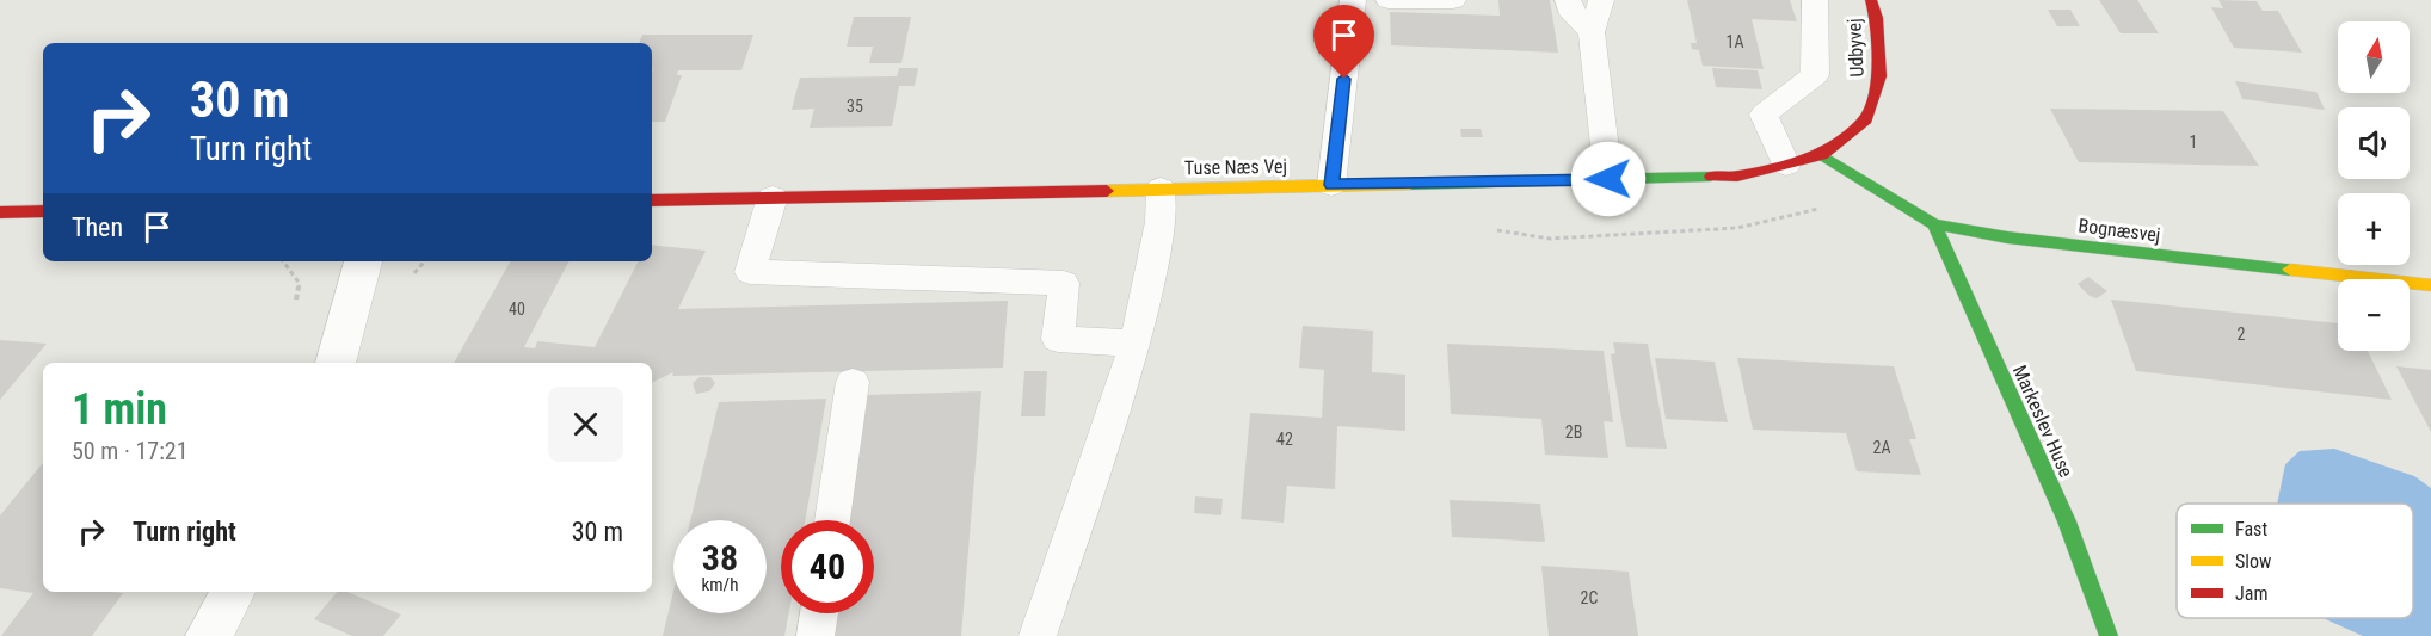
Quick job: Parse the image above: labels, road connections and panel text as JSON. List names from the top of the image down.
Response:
{
  "streets": {
    "street": [
      "Udbyvej",
      "Tuse Næs Vej",
      "Bognæsvej",
      "Markeslev Huse"
    ]
  },
  "crossings": [
    ["Udbyvej", "Tuse Næs Vej"],
    ["Udbyvej", "Bognæsvej"],
    ["Tuse Næs Vej", "Bognæsvej"],
    ["Bognæsvej", "Markeslev Huse"]
  ],
  "house_numbers": [
    "1A",
    "35",
    "1",
    "40",
    "2",
    "2B",
    "42",
    "2A",
    "2C"
  ],
  "legend": ["Fast", "Slow", "Jam"],
  "north": "top",
  "page": {
    "map_buttons": ["+", "−"],
    "turn": ["30 m", "Turn right"],
    "then": "Then",
    "heading": ["1 min", "50 m · 17:21"],
    "list": [
      {
        "name": "Turn right",
        "value": "30 m"
      }
    ],
    "speed": "38 km/h",
    "limit": "40"
  }
}
